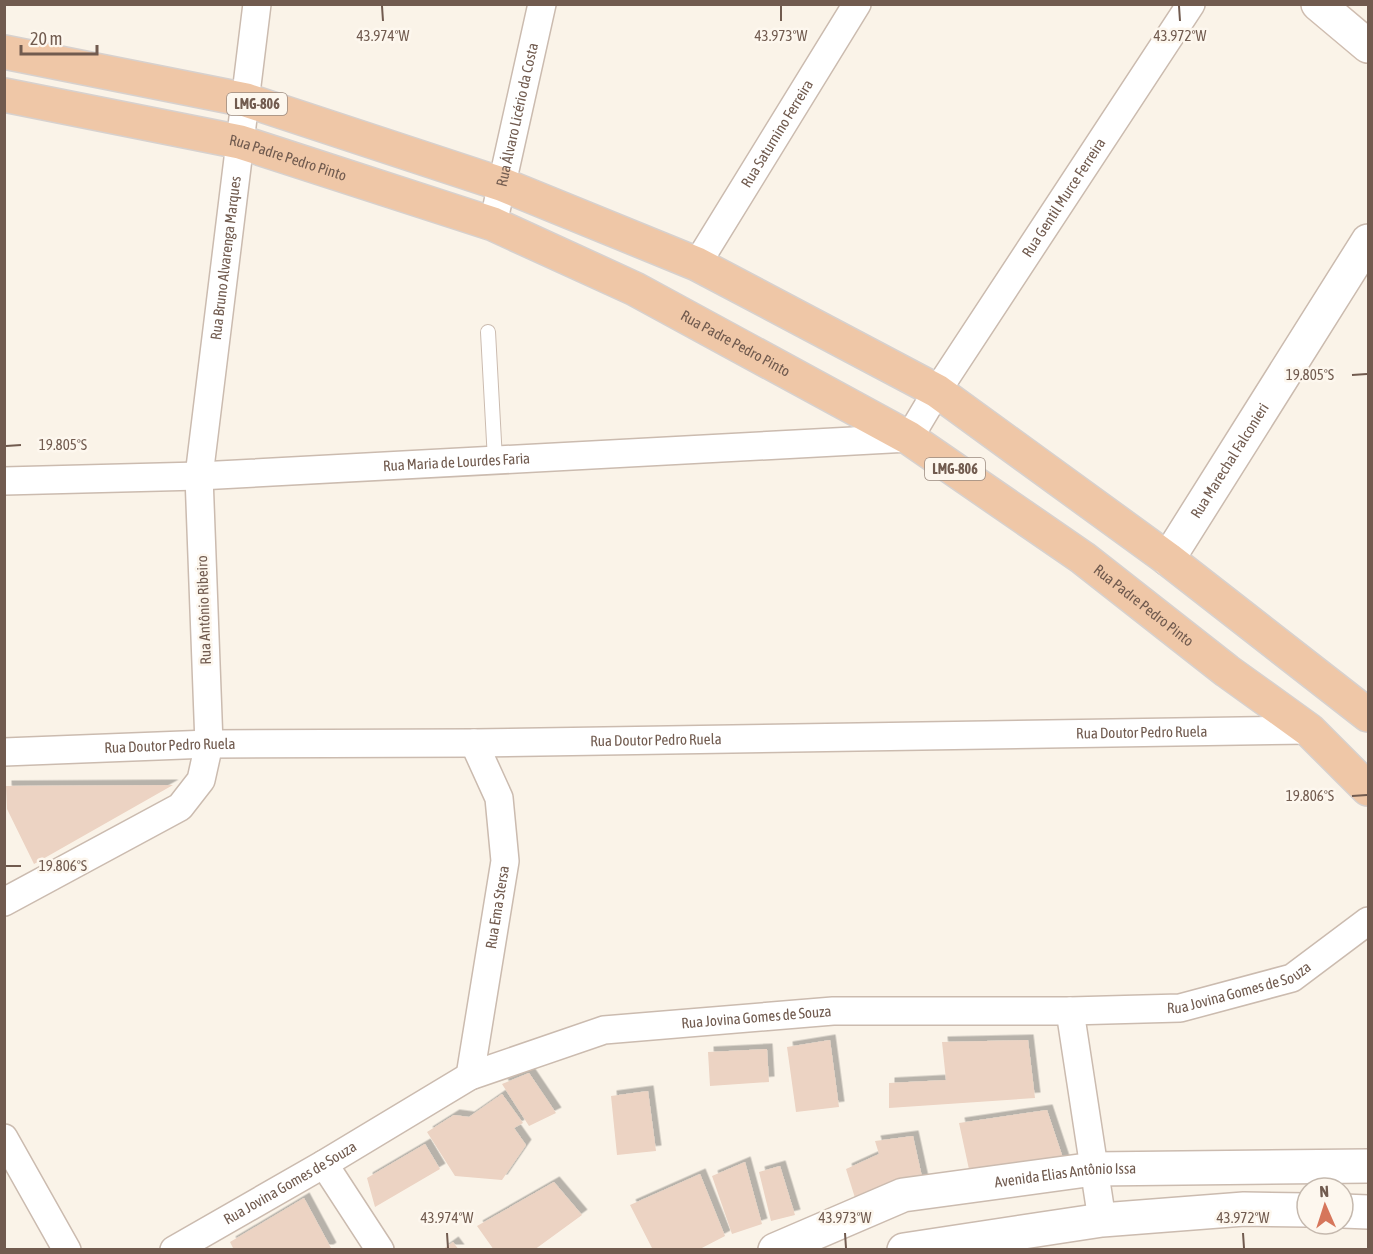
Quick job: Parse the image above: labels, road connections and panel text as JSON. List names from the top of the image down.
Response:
{
  "streets": {
    "highway": ["LMG-806", "Rua Padre Pedro Pinto"],
    "street": [
      "Rua Álvaro Licério da Costa",
      "Rua Saturnino Ferreira",
      "Rua Gentil Murce Ferreira",
      "Rua Bruno Alvarenga Marques",
      "Rua Marechal Falconieri",
      "Rua Maria de Lourdes Faria",
      "Rua Antônio Ribeiro",
      "Rua Doutor Pedro Ruela",
      "Rua Ema Stersa",
      "Rua Jovina Gomes de Souza",
      "Avenida Elias Antônio Issa"
    ]
  },
  "crossings": [
    ["LMG-806", "Rua Álvaro Licério da Costa"],
    ["LMG-806", "Rua Saturnino Ferreira"],
    ["LMG-806", "Rua Gentil Murce Ferreira"],
    ["LMG-806", "Rua Bruno Alvarenga Marques"],
    ["LMG-806", "Rua Marechal Falconieri"],
    ["Rua Álvaro Licério da Costa", "Rua Padre Pedro Pinto"],
    ["Rua Padre Pedro Pinto", "Rua Gentil Murce Ferreira"],
    ["Rua Padre Pedro Pinto", "Rua Bruno Alvarenga Marques"],
    ["Rua Padre Pedro Pinto", "Rua Maria de Lourdes Faria"],
    ["Rua Padre Pedro Pinto", "Rua Doutor Pedro Ruela"],
    ["Rua Gentil Murce Ferreira", "Rua Maria de Lourdes Faria"],
    ["Rua Bruno Alvarenga Marques", "Rua Maria de Lourdes Faria"],
    ["Rua Bruno Alvarenga Marques", "Rua Antônio Ribeiro"],
    ["Rua Maria de Lourdes Faria", "Rua Antônio Ribeiro"],
    ["Rua Antônio Ribeiro", "Rua Doutor Pedro Ruela"],
    ["Rua Doutor Pedro Ruela", "Rua Ema Stersa"],
    ["Rua Ema Stersa", "Rua Jovina Gomes de Souza"]
  ],
  "scale_bar": "20 m",
  "north": "top",
  "coordinates": [
    "43.974°W",
    "43.973°W",
    "43.972°W",
    "19.805°S",
    "19.806°S"
  ]
}
